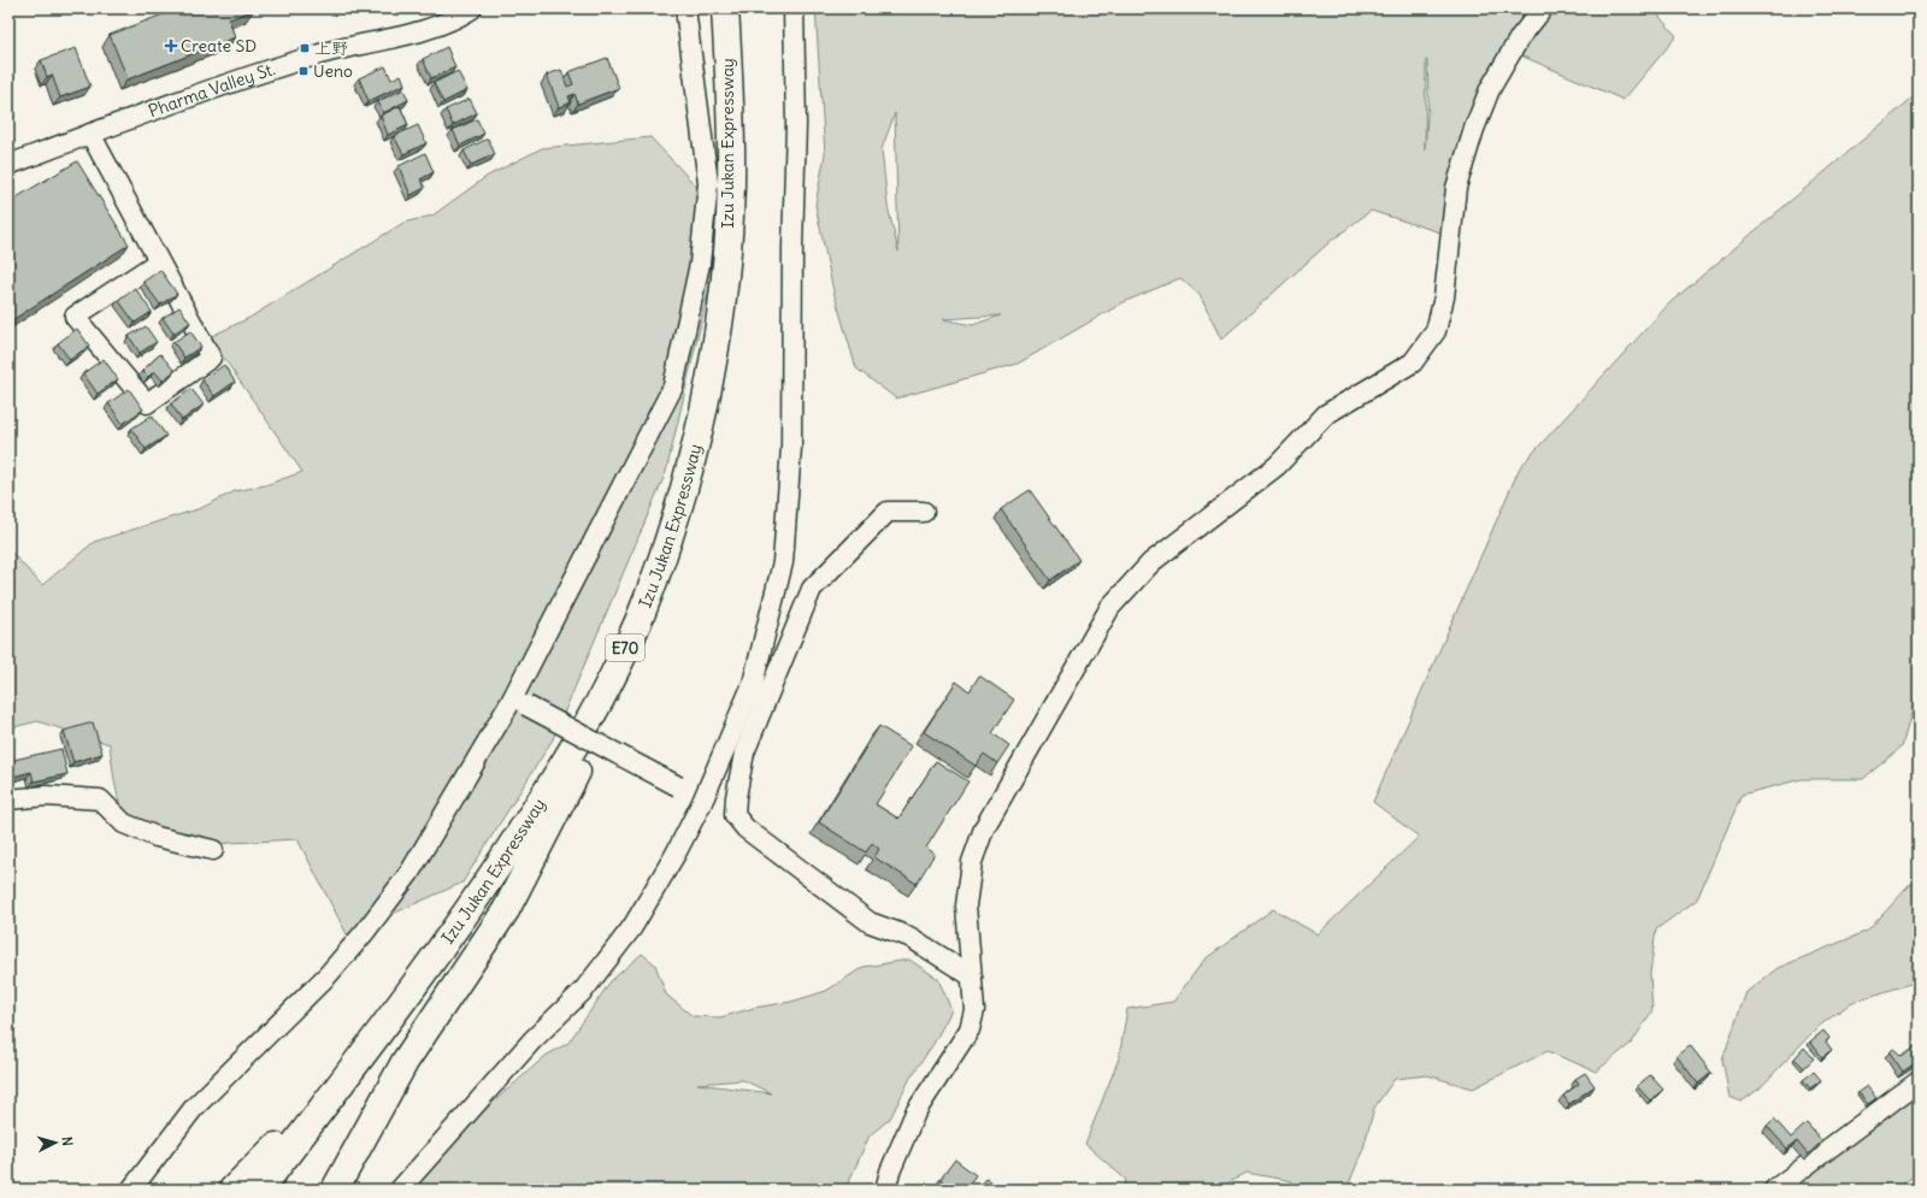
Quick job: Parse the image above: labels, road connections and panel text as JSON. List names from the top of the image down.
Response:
{
  "streets": {
    "highway": ["Izu Jukan Expressway", "E70"],
    "street": ["Pharma Valley St."]
  },
  "places": {
    "health": ["Create SD"],
    "transit": ["上野", "Ueno"]
  },
  "north": "right"
}
